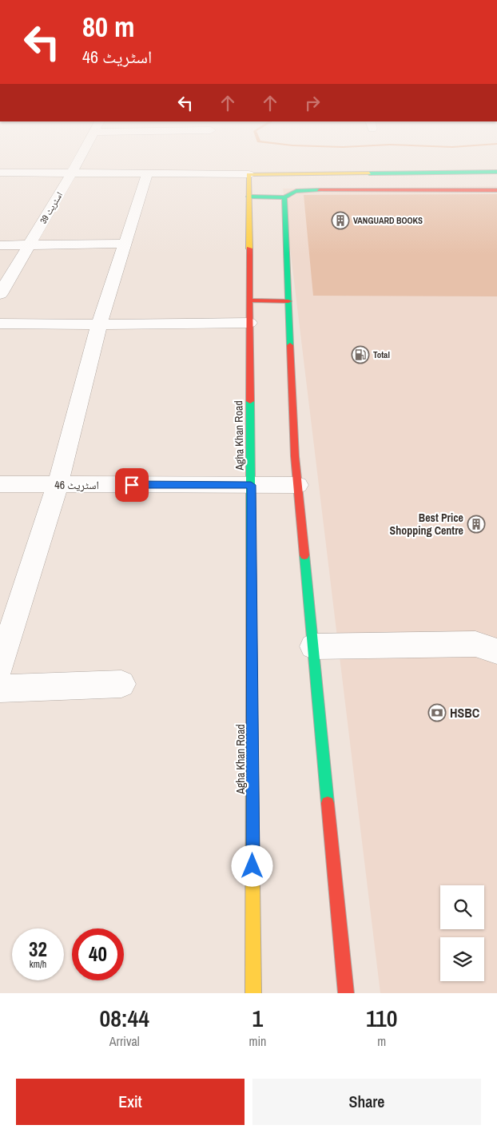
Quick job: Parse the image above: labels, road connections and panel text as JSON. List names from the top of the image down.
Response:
{
  "streets": {
    "street": ["اسٹریٹ 39", "Agha Khan Road", "اسٹریٹ 46"]
  },
  "crossings": [
    ["Agha Khan Road", "اسٹریٹ 46"]
  ],
  "places": {
    "building": ["VANGUARD BOOKS", "Best Price Shopping Centre"],
    "fuel station": ["Total"],
    "bank": ["HSBC"]
  },
  "page": {
    "turn": ["80 m", "اسٹریٹ 46"],
    "speed": "32 km/h",
    "limit": "40",
    "eta": [
      "08:44",
      "Arrival",
      "1",
      "min",
      "110",
      "m"
    ],
    "buttons": ["Exit", "Share"]
  }
}
